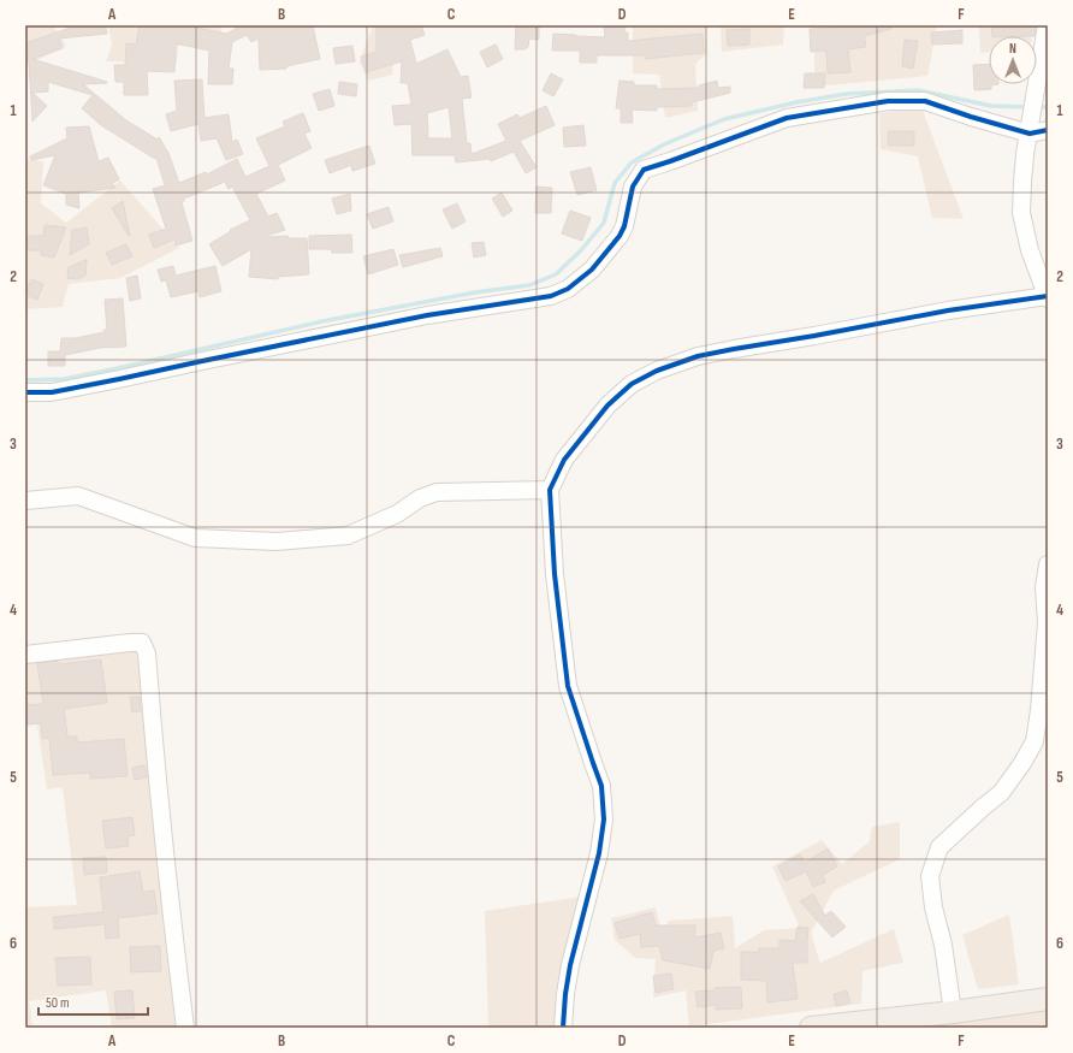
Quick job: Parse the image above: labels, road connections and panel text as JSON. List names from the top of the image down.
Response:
{
  "scale_bar": "50 m",
  "north": "top",
  "grid": {
    "columns": [
      "A",
      "B",
      "C",
      "D",
      "E",
      "F"
    ],
    "rows": [
      "1",
      "2",
      "3",
      "4",
      "5",
      "6"
    ]
  }
}
